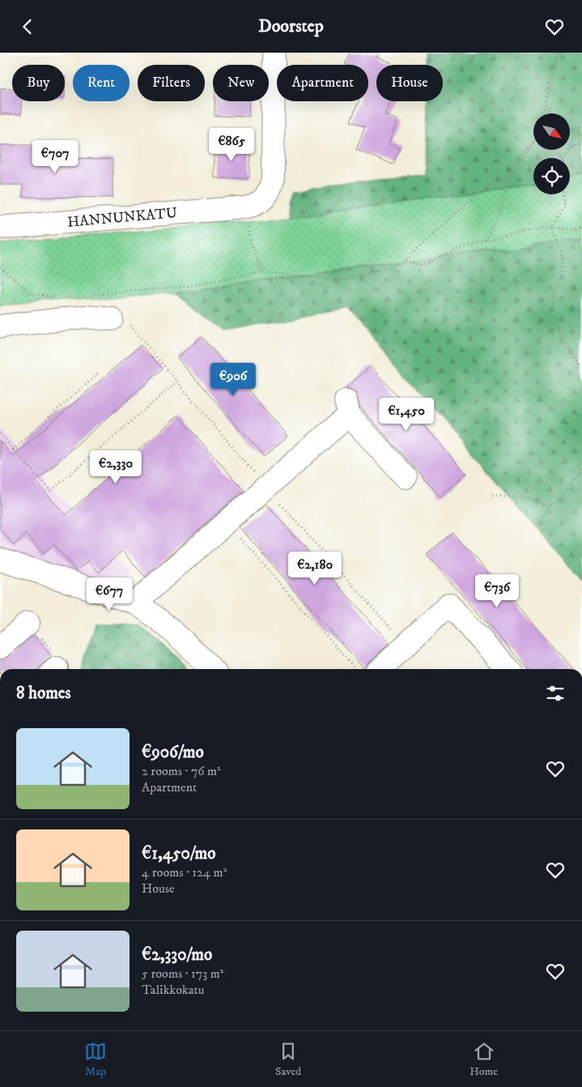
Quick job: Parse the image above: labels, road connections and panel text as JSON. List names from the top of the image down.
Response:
{
  "streets": {
    "street": ["HANNUNKATU"]
  },
  "north": "bottom right",
  "page": {
    "header": "Doorstep",
    "chip": [
      "Buy",
      "Rent",
      "Filters",
      "New",
      "Apartment",
      "House"
    ],
    "price": [
      "€865",
      "€707",
      "€906",
      "€1,450",
      "€2,330",
      "€2,180",
      "€736",
      "€677"
    ],
    "heading": "8 homes",
    "list": [
      {
        "name": "€906/mo",
        "note": "2 rooms · 76 m² · Apartment"
      },
      {
        "name": "€1,450/mo",
        "note": "4 rooms · 124 m² · House"
      },
      {
        "name": "€2,330/mo",
        "note": "5 rooms · 173 m² · Talikkokatu"
      }
    ],
    "tabs": ["Map", "Saved", "Home"]
  }
}
